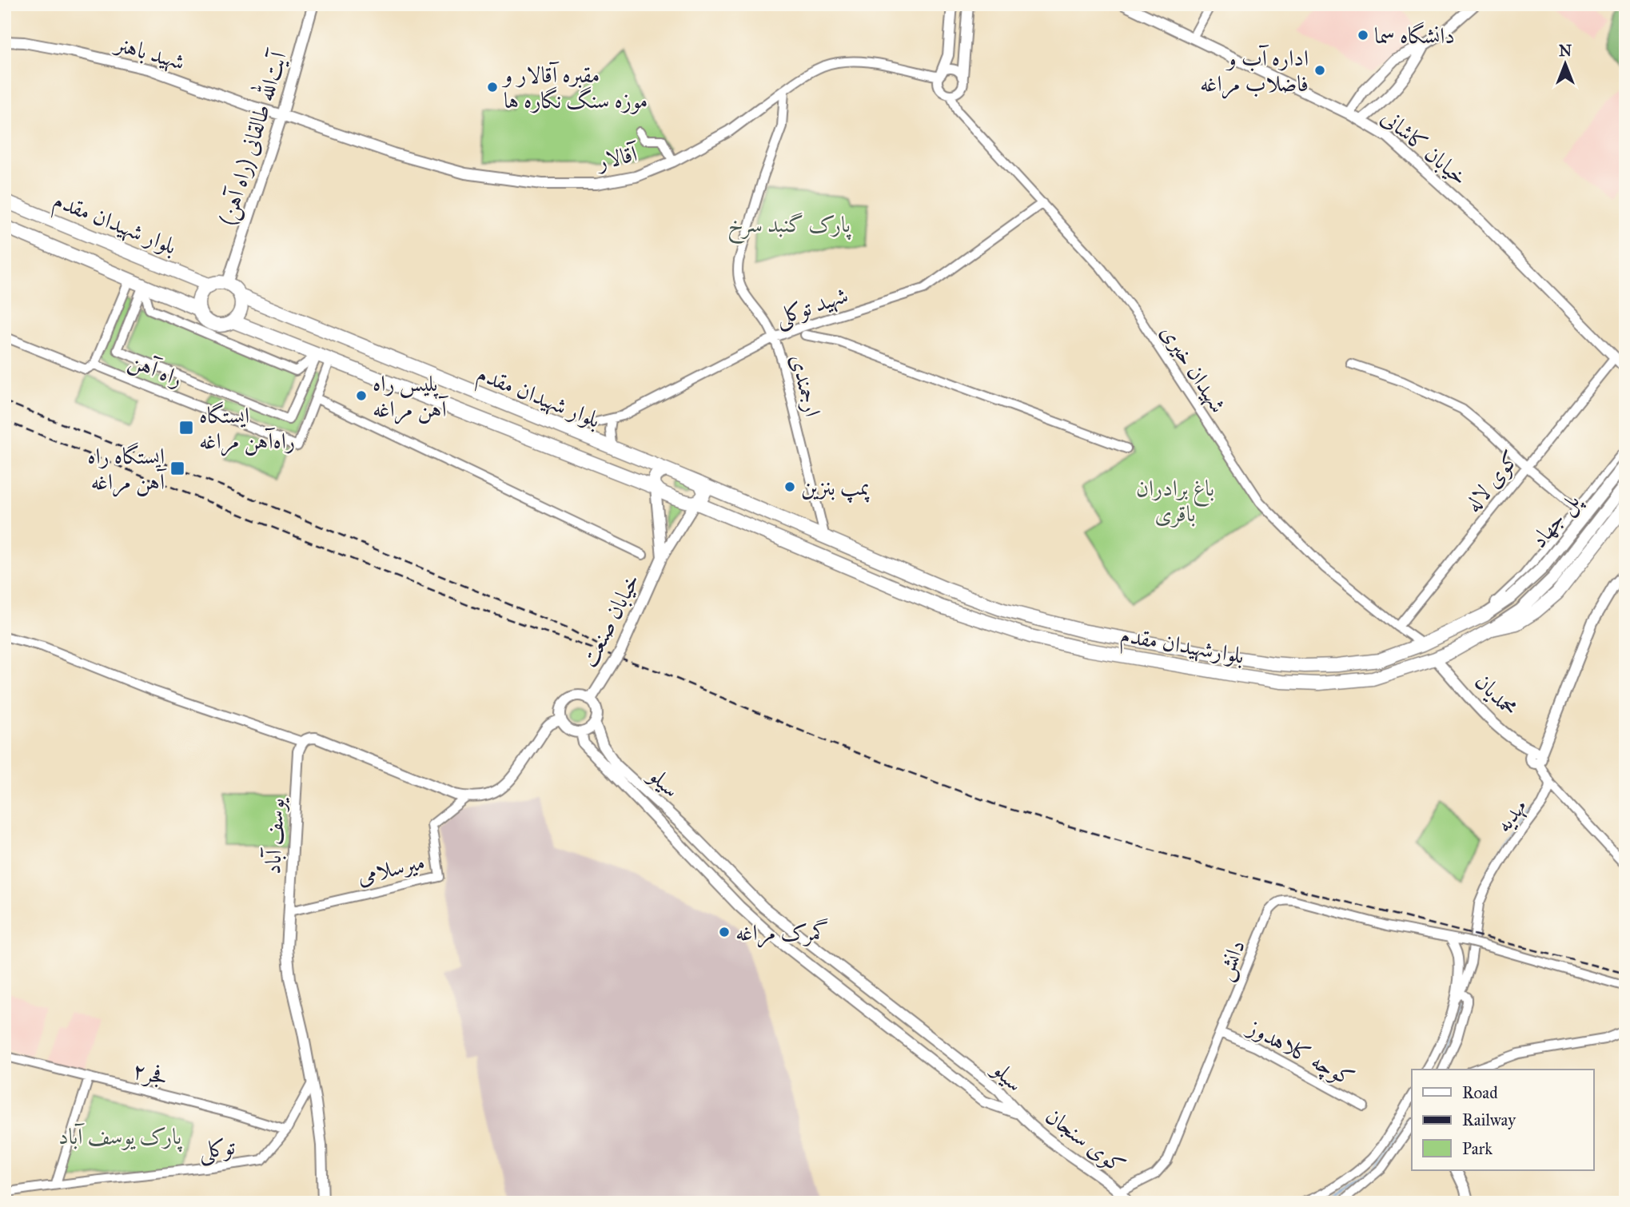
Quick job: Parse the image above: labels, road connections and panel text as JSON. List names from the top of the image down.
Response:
{
  "streets": {
    "main road": ["بلوار شهیدان مقدم", "پل جهاد", "بلوارشهیدان مقدم"],
    "street": [
      "شهید باهنر",
      "(راه آهن) آیت‌الله طالقانی",
      "خیابان کاشانی",
      "آقالار",
      "شهید توکلی",
      "شهیدان خیری",
      "راه آهن",
      "ارجمندی",
      "کوی لاله",
      "خیابان صنعت",
      "محمدیان",
      "سیلو",
      "مهدیه",
      "یوسف آباد",
      "میرسلامی",
      "دانش",
      "کوچه کلاهدوز",
      "فجر۲",
      "کوی سنجان",
      "توکلی"
    ]
  },
  "crossings": [
    ["شهید باهنر", "(راه آهن) آیت‌الله طالقانی"],
    ["شهید باهنر", "آقالار"],
    ["(راه آهن) آیت‌الله طالقانی", "آقالار"],
    ["(راه آهن) آیت‌الله طالقانی", "بلوار شهیدان مقدم"],
    ["خیابان کاشانی", "کوی لاله"],
    ["آقالار", "شهیدان خیری"],
    ["آقالار", "ارجمندی"],
    ["بلوار شهیدان مقدم", "شهید توکلی"],
    ["بلوار شهیدان مقدم", "راه آهن"],
    ["بلوار شهیدان مقدم", "خیابان صنعت"],
    ["بلوار شهیدان مقدم", "بلوارشهیدان مقدم"],
    ["شهید توکلی", "شهیدان خیری"],
    ["شهید توکلی", "ارجمندی"],
    ["شهیدان خیری", "کوی لاله"],
    ["شهیدان خیری", "بلوارشهیدان مقدم"],
    ["ارجمندی", "بلوارشهیدان مقدم"],
    ["پل جهاد", "بلوارشهیدان مقدم"],
    ["خیابان صنعت", "بلوارشهیدان مقدم"],
    ["خیابان صنعت", "سیلو"],
    ["بلوارشهیدان مقدم", "محمدیان"],
    ["محمدیان", "مهدیه"],
    ["سیلو", "کوی سنجان"],
    ["یوسف آباد", "میرسلامی"],
    ["یوسف آباد", "توکلی"],
    ["دانش", "کوچه کلاهدوز"],
    ["دانش", "کوی سنجان"],
    ["فجر۲", "توکلی"]
  ],
  "parks": ["پارک گنبد سرخ", "باغ برادران باقری", "پارک یوسف آباد"],
  "places": {
    "other": [
      "دانشگاه سما",
      "اداره آب و فاضلاب مراغه",
      "مقبره آقالار و موزه سنگ نگاره ها",
      "پلیس راه آهن مراغه",
      "پمپ بنزین",
      "گمرک مراغه"
    ],
    "transit": ["ایستگاه راه‌آهن مراغه", "ایستگاه راه آهن مراغه"]
  },
  "legend": ["Road", "Railway", "Park"],
  "north": "top"
}
